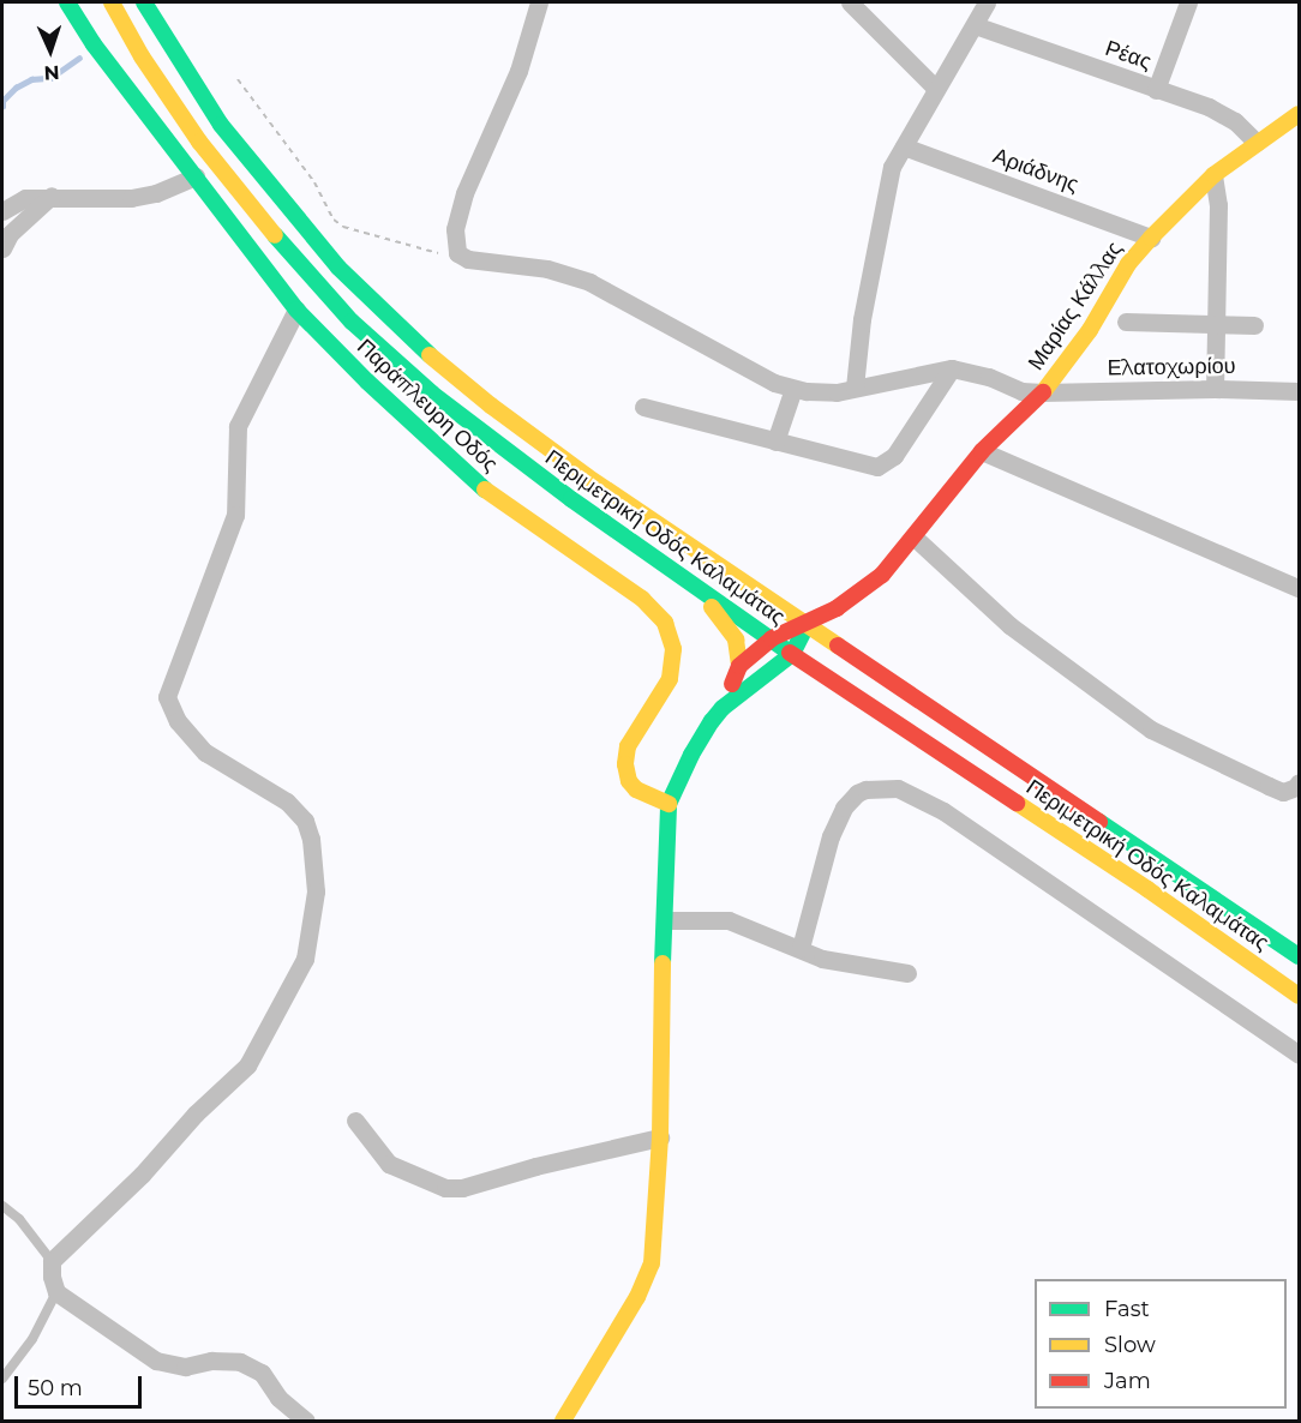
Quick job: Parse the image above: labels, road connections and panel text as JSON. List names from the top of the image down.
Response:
{
  "streets": {
    "main road": ["Μαρίας Κάλλας", "Παράπλευρη Οδός", "Περιμετρική Οδός Καλαμάτας"],
    "street": ["Ρέας", "Αριάδνης", "Ελατοχωρίου"]
  },
  "crossings": [
    ["Ρέας", "Μαρίας Κάλλας"],
    ["Αριάδνης", "Μαρίας Κάλλας"],
    ["Μαρίας Κάλλας", "Ελατοχωρίου"],
    ["Μαρίας Κάλλας", "Περιμετρική Οδός Καλαμάτας"]
  ],
  "legend": ["Fast", "Slow", "Jam"],
  "scale_bar": "50 m",
  "north": "bottom"
}
